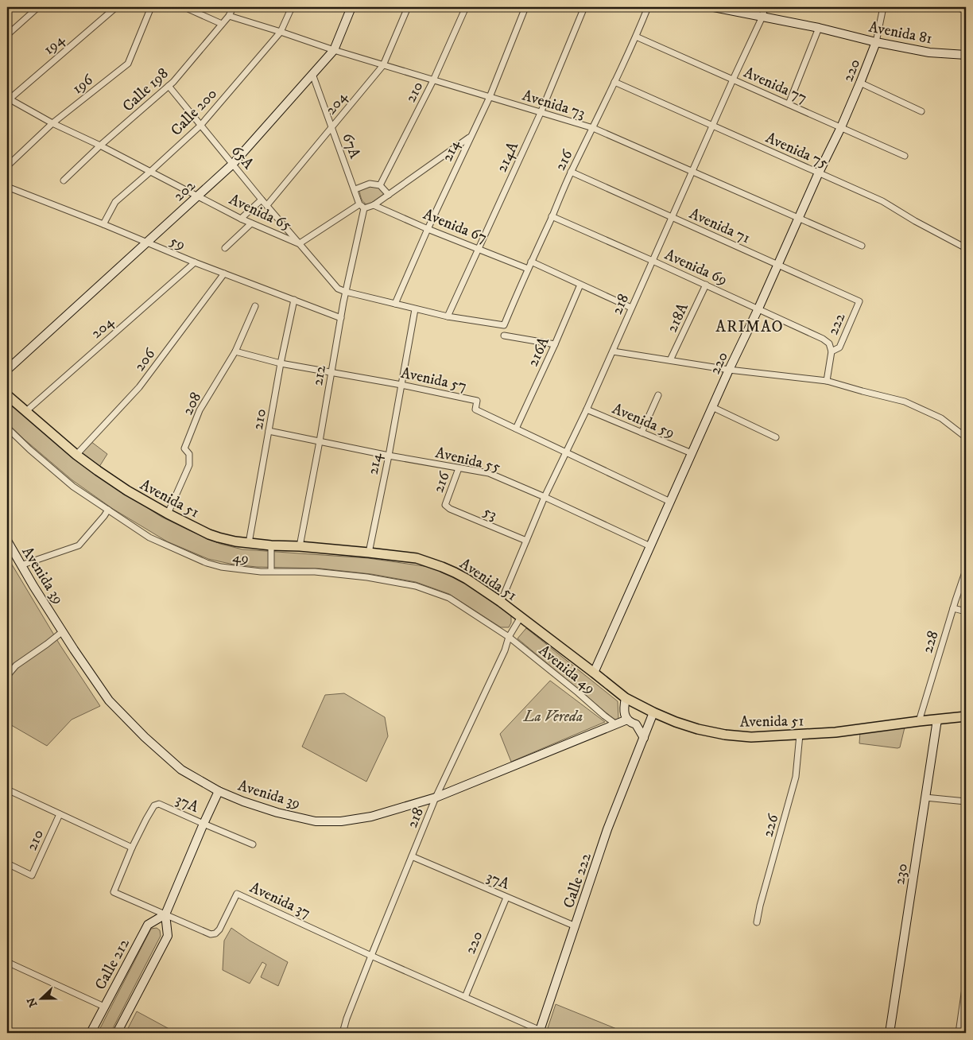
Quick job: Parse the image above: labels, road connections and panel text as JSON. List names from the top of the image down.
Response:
{
  "streets": {
    "main road": ["Avenida 51"],
    "street": [
      "Avenida 81",
      "194",
      "220",
      "196",
      "Avenida 77",
      "Calle 198",
      "210",
      "204",
      "Avenida 73",
      "Calle 200",
      "67A",
      "Avenida 75",
      "214",
      "65A",
      "214A",
      "216",
      "202",
      "Avenida 65",
      "Avenida 67",
      "Avenida 71",
      "59",
      "Avenida 69",
      "218",
      "218A",
      "222",
      "216A",
      "206",
      "212",
      "Avenida 57",
      "208",
      "Avenida 59",
      "Avenida 55",
      "53",
      "49",
      "Avenida 39",
      "228",
      "Avenida 49",
      "37A",
      "226",
      "230",
      "Calle 222",
      "Avenida 37",
      "Calle 212"
    ]
  },
  "crossings": [
    ["Avenida 81", "220"],
    ["Avenida 81", "218"],
    ["194", "Avenida 65"],
    ["220", "Avenida 77"],
    ["220", "Avenida 73"],
    ["220", "Avenida 75"],
    ["220", "Avenida 71"],
    ["220", "Avenida 69"],
    ["220", "Avenida 57"],
    ["220", "Avenida 59"],
    ["220", "Avenida 55"],
    ["220", "Avenida 51"],
    ["220", "37A"],
    ["220", "Avenida 37"],
    ["196", "Avenida 65"],
    ["Avenida 77", "216"],
    ["Avenida 77", "218"],
    ["Calle 198", "Avenida 73"],
    ["Calle 198", "65A"],
    ["Calle 198", "Avenida 65"],
    ["210", "Avenida 73"],
    ["210", "59"],
    ["210", "Avenida 57"],
    ["210", "Avenida 55"],
    ["210", "Avenida 51"],
    ["204", "Avenida 73"],
    ["204", "67A"],
    ["204", "65A"],
    ["204", "59"],
    ["204", "Avenida 51"],
    ["Avenida 73", "Calle 200"],
    ["Avenida 73", "214"],
    ["Avenida 73", "214A"],
    ["Avenida 73", "216"],
    ["Avenida 73", "202"],
    ["Avenida 73", "218"],
    ["Calle 200", "65A"],
    ["Calle 200", "Avenida 65"],
    ["Calle 200", "59"],
    ["67A", "202"],
    ["67A", "212"],
    ["Avenida 75", "216"],
    ["Avenida 75", "218"],
    ["214", "Avenida 65"],
    ["214", "Avenida 67"],
    ["214", "Avenida 57"],
    ["214", "Avenida 55"],
    ["214", "Avenida 51"],
    ["65A", "202"],
    ["65A", "Avenida 65"],
    ["214A", "Avenida 65"],
    ["214A", "Avenida 67"],
    ["216", "Avenida 65"],
    ["216", "Avenida 67"],
    ["216", "Avenida 71"],
    ["216", "Avenida 69"],
    ["216", "Avenida 55"],
    ["216", "53"],
    ["202", "Avenida 65"],
    ["202", "59"],
    ["Avenida 65", "212"],
    ["Avenida 71", "218"],
    ["Avenida 71", "222"],
    ["59", "206"],
    ["59", "212"],
    ["Avenida 69", "218"],
    ["Avenida 69", "218A"],
    ["Avenida 69", "222"],
    ["218", "Avenida 57"],
    ["218", "Avenida 59"],
    ["218", "Avenida 55"],
    ["218", "Avenida 51"],
    ["218", "53"],
    ["218", "Avenida 39"],
    ["218", "Avenida 49"],
    ["218", "37A"],
    ["218", "Avenida 37"],
    ["216A", "Avenida 57"],
    ["206", "Avenida 51"],
    ["212", "Avenida 57"],
    ["212", "Avenida 55"],
    ["212", "Avenida 51"],
    ["Avenida 57", "208"],
    ["208", "Avenida 51"],
    ["Avenida 51", "228"],
    ["Avenida 51", "226"],
    ["Avenida 51", "230"],
    ["Avenida 51", "Calle 222"],
    ["49", "Avenida 49"],
    ["Avenida 39", "Avenida 49"],
    ["37A", "Calle 222"],
    ["37A", "Avenida 37"],
    ["Calle 222", "Avenida 37"],
    ["Avenida 37", "Calle 212"]
  ],
  "districts": ["ARIMAO"],
  "parks": ["La Vereda"],
  "north": "left"
}
